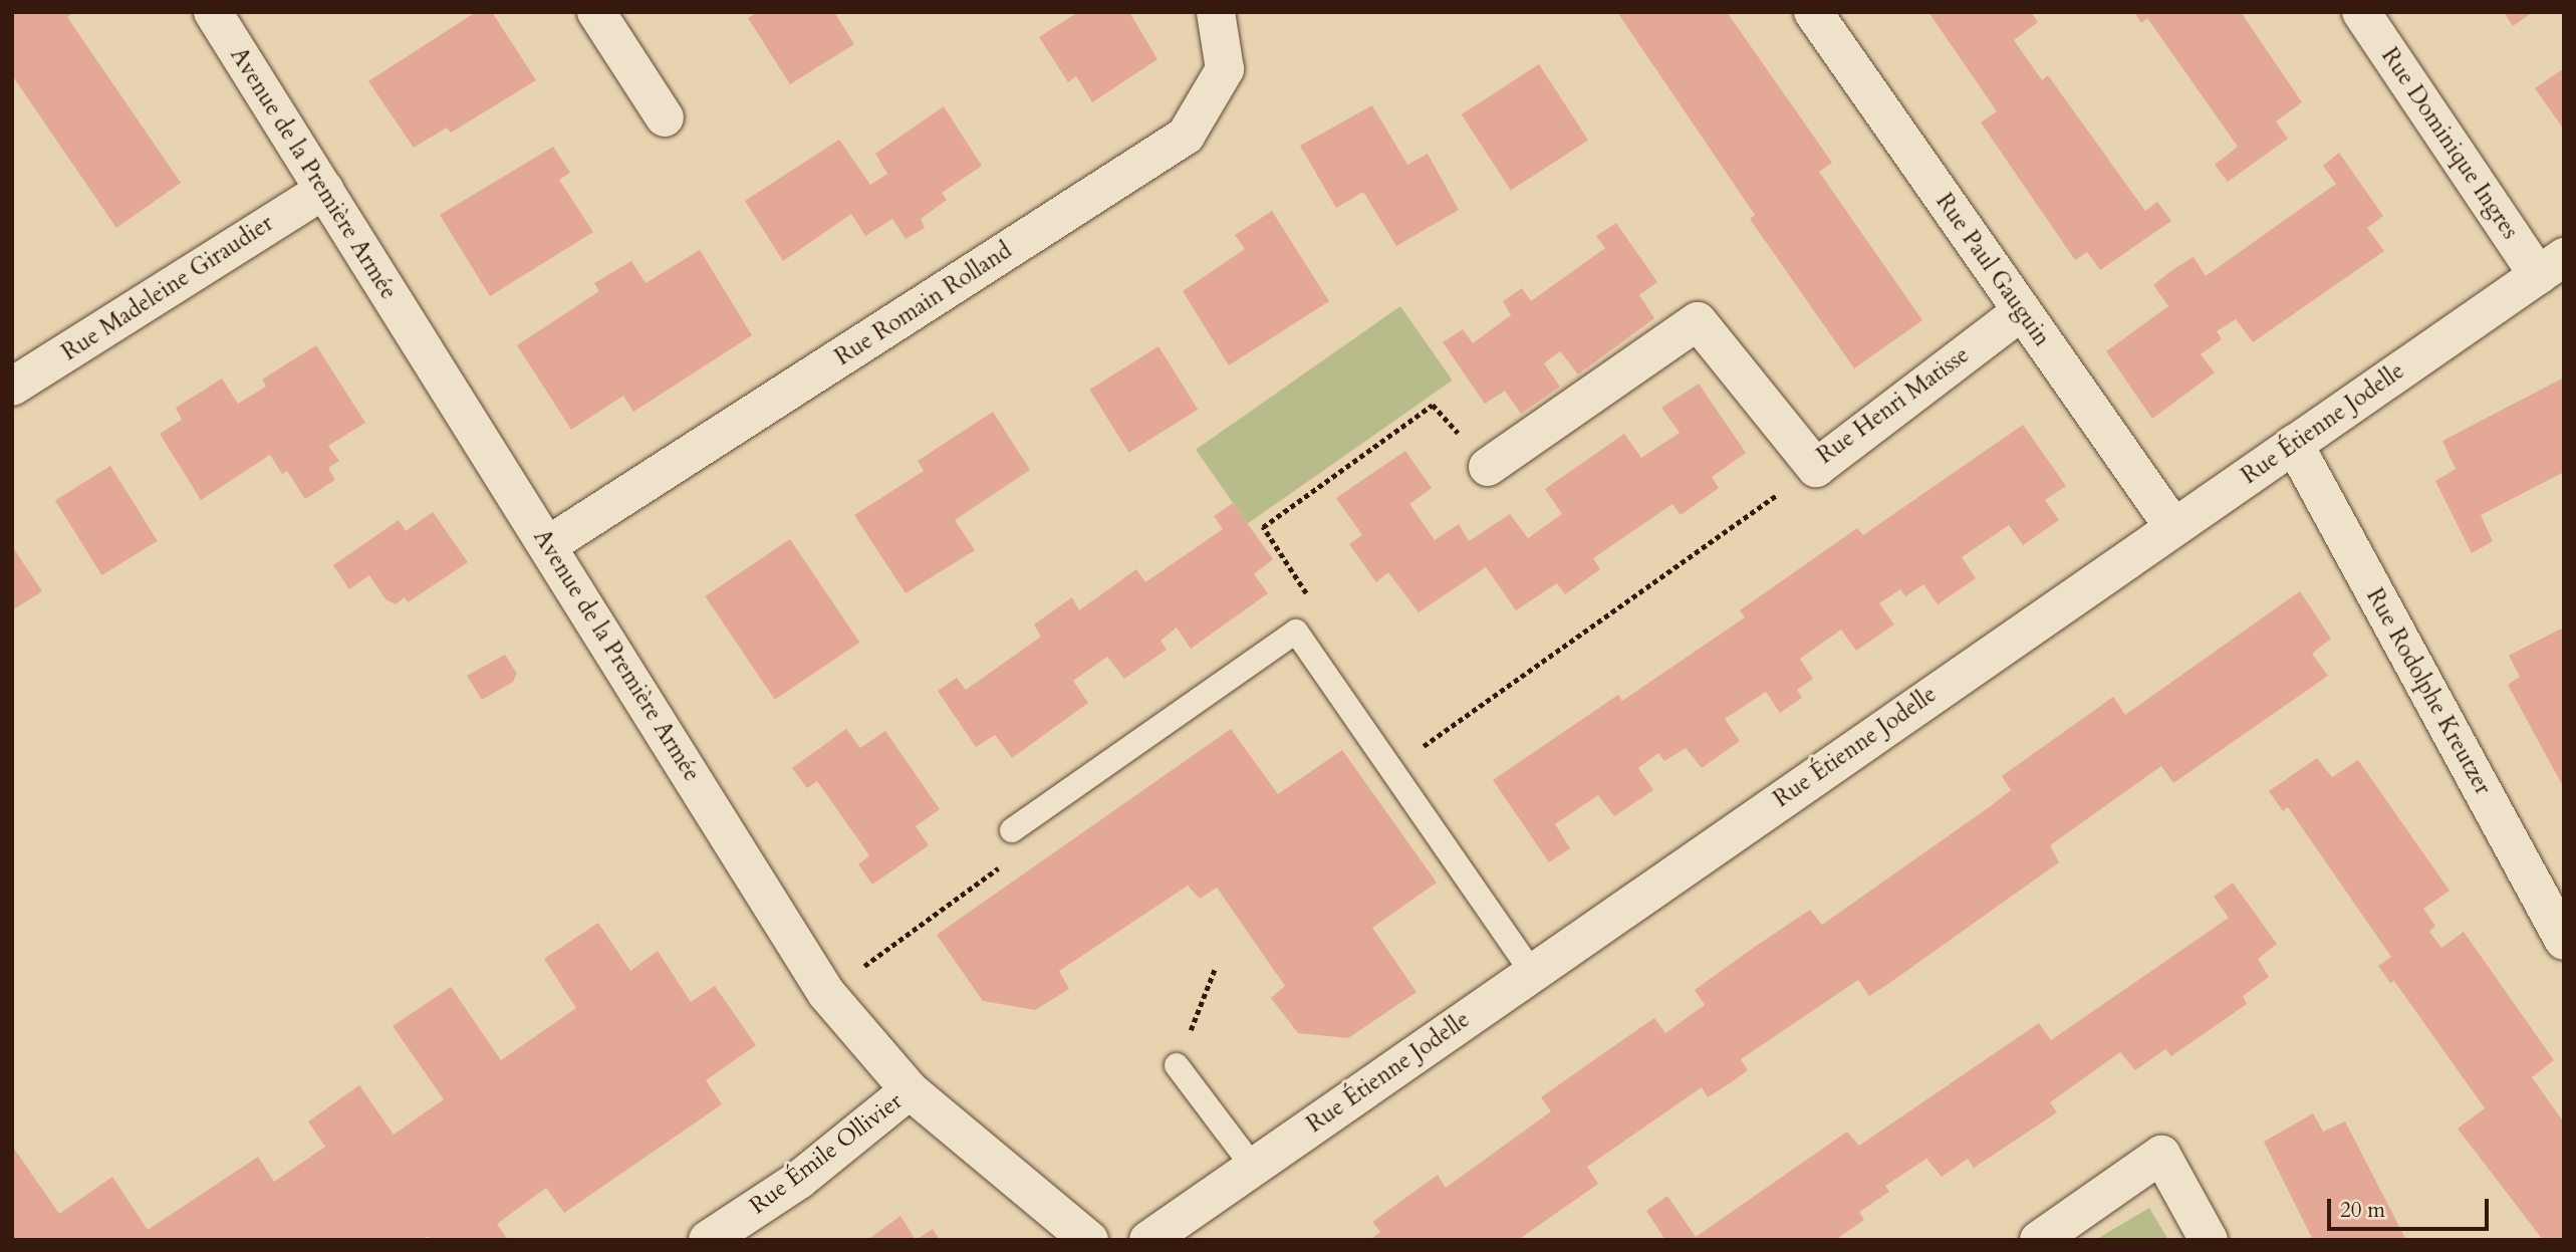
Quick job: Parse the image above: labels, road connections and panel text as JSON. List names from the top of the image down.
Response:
{
  "streets": {
    "street": [
      "Rue Dominique Ingres",
      "Avenue de la Première Armée",
      "Rue Paul Gauguin",
      "Rue Madeleine Giraudier",
      "Rue Romain Rolland",
      "Rue Henri Matisse",
      "Rue Étienne Jodelle",
      "Rue Rodolphe Kreutzer",
      "Rue Émile Ollivier"
    ]
  },
  "crossings": [
    ["Rue Dominique Ingres", "Rue Étienne Jodelle"],
    ["Avenue de la Première Armée", "Rue Madeleine Giraudier"],
    ["Avenue de la Première Armée", "Rue Romain Rolland"],
    ["Avenue de la Première Armée", "Rue Émile Ollivier"],
    ["Rue Paul Gauguin", "Rue Henri Matisse"],
    ["Rue Paul Gauguin", "Rue Étienne Jodelle"],
    ["Rue Étienne Jodelle", "Rue Rodolphe Kreutzer"]
  ],
  "scale_bar": "20 m"
}
